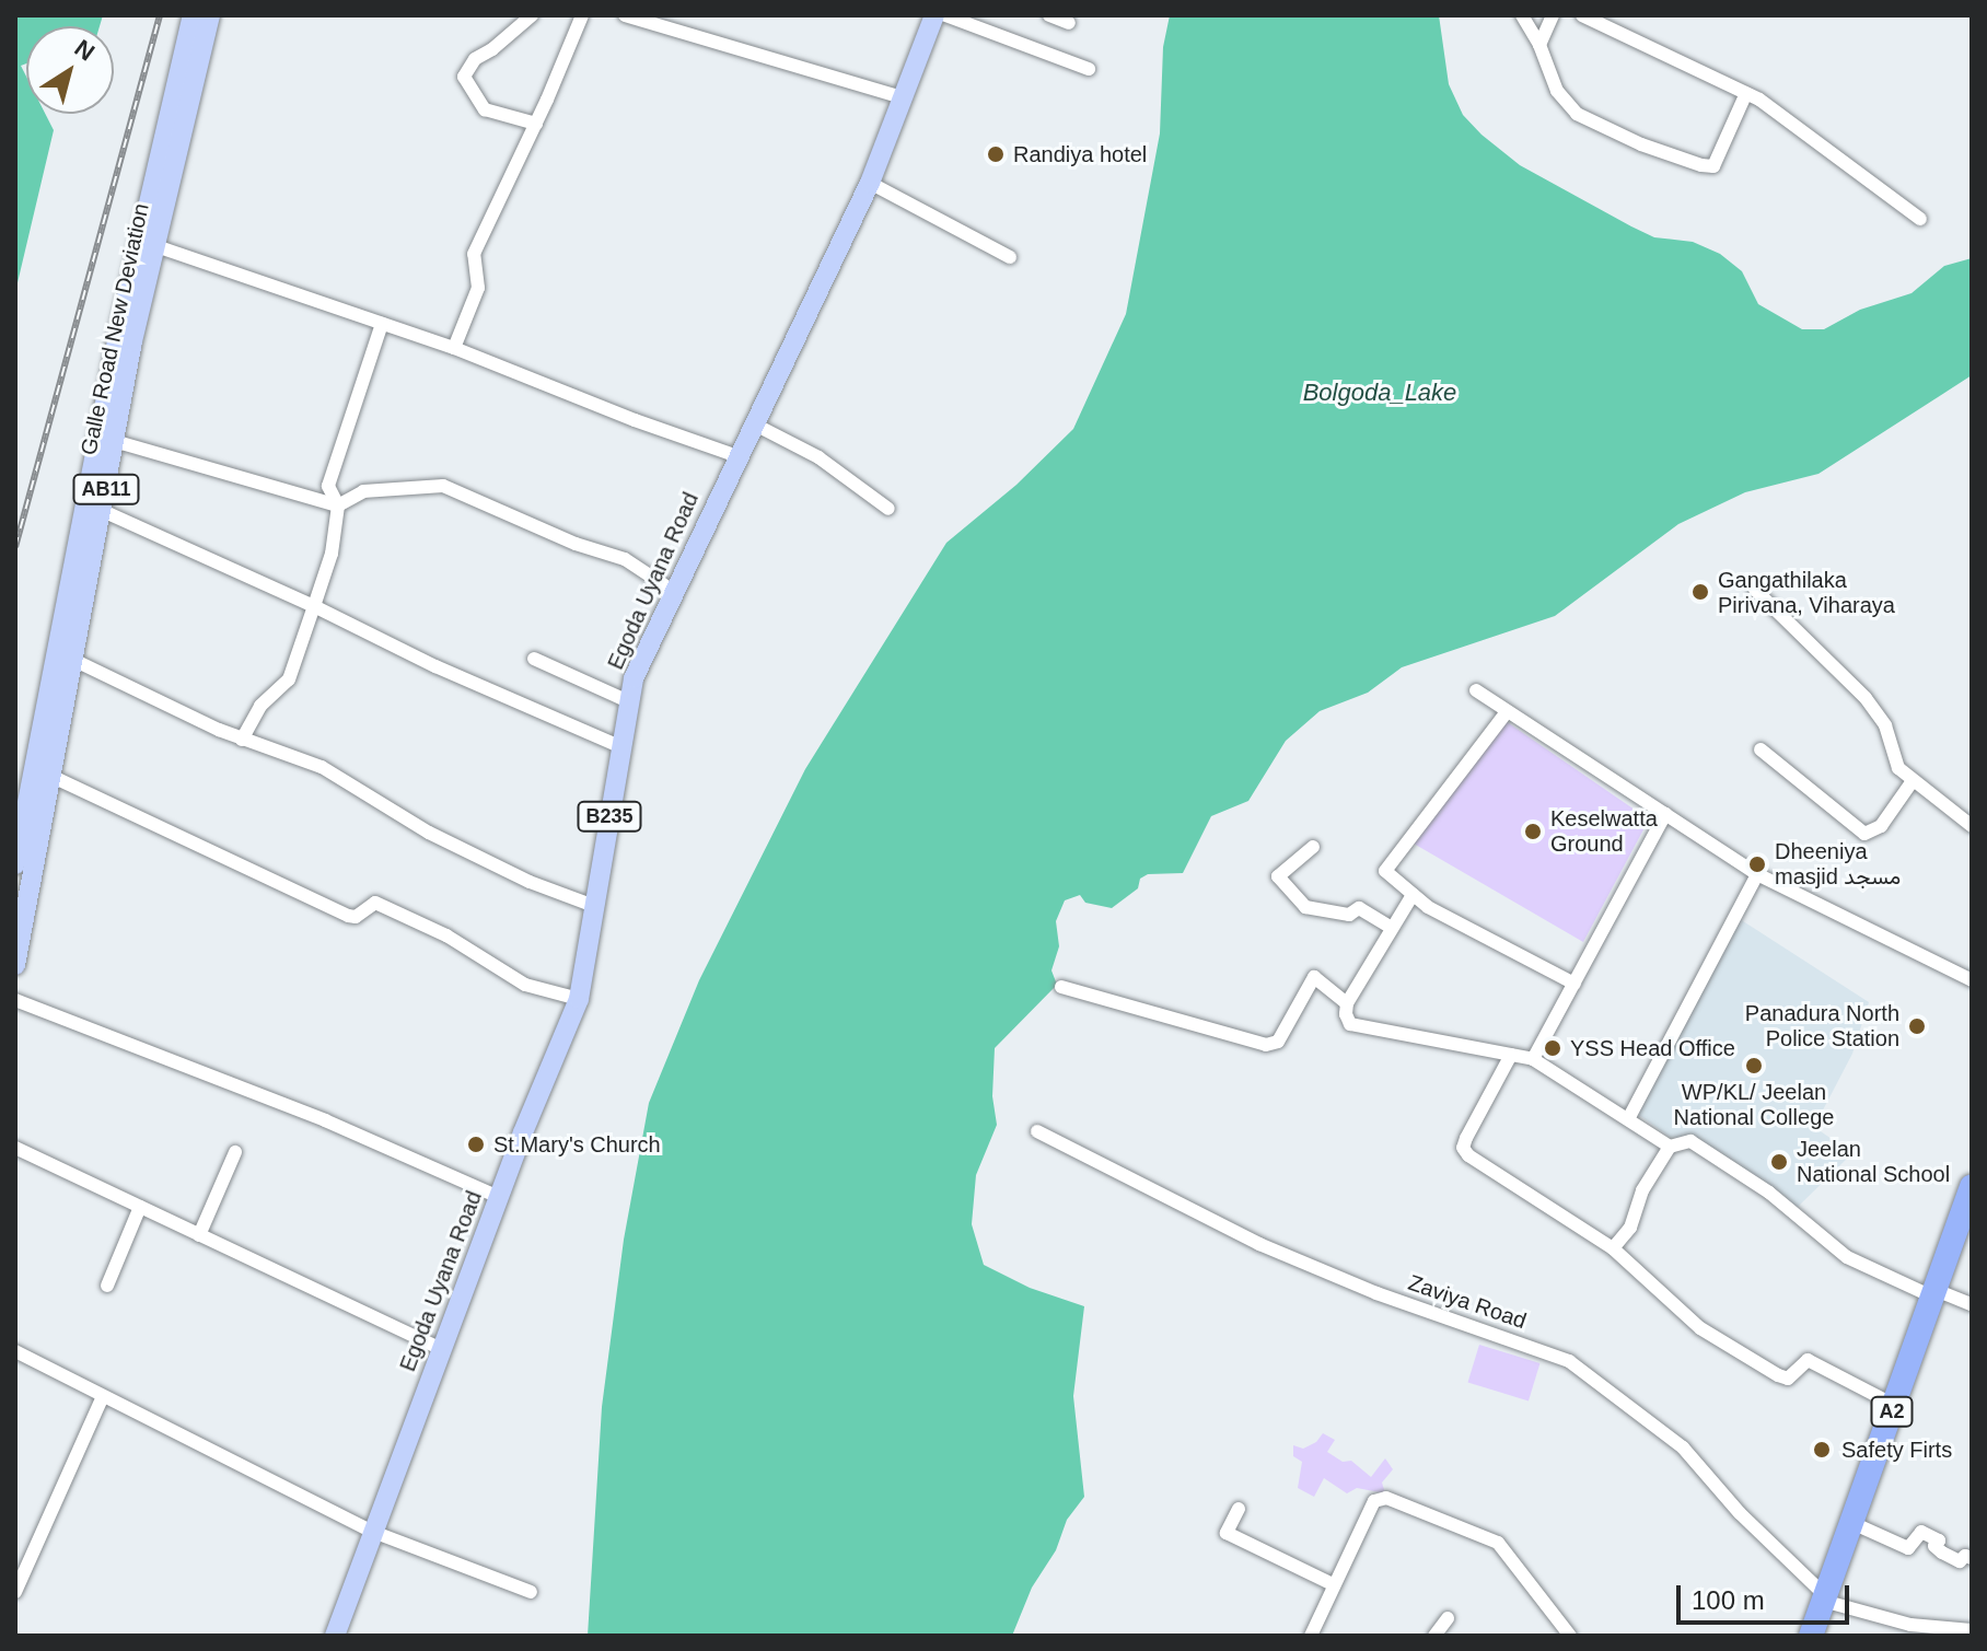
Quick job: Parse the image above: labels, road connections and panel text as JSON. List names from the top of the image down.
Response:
{
  "streets": {
    "highway": ["A2"],
    "main road": [
      "Galle Road New Deviation",
      "AB11",
      "Egoda Uyana Road",
      "B235"
    ],
    "street": ["Zaviya Road"]
  },
  "crossings": [
    ["Zaviya Road", "A2"]
  ],
  "water": ["Bolgoda_Lake"],
  "places": [
    "Randiya hotel",
    "Gangathilaka Pirivana, Viharaya",
    "Keselwatta Ground",
    "Dheeniya masjid مسجد",
    "Panadura North Police Station",
    "YSS Head Office",
    "WP/KL/ Jeelan National College",
    "St.Mary's Church",
    "Jeelan National School",
    "Safety Firts"
  ],
  "scale_bar": "100 m",
  "north": "top right"
}
